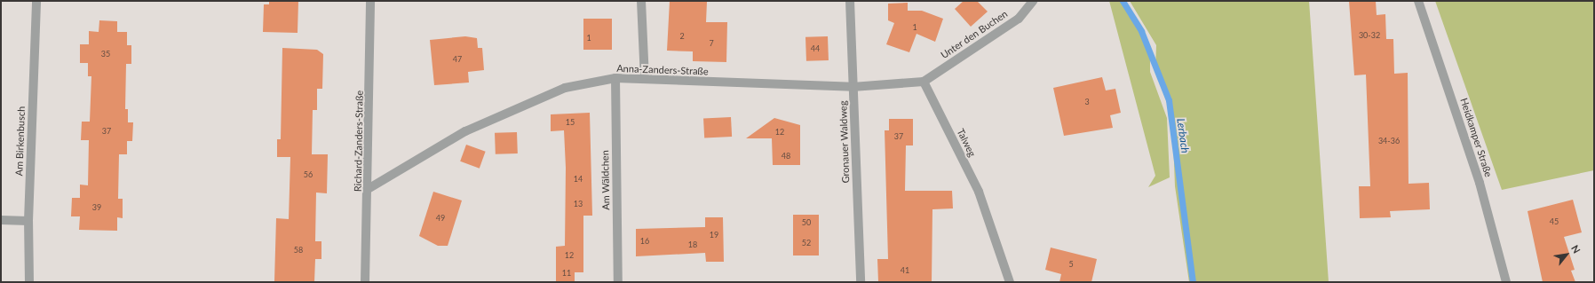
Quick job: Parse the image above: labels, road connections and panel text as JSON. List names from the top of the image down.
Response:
{
  "streets": {
    "street": [
      "Unter den Buchen",
      "Anna-Zanders-Straße",
      "Heidkamper Straße",
      "Am Birkenbusch",
      "Richard-Zanders-Straße",
      "Gronauer Waldweg",
      "Talweg",
      "Am Wäldchen"
    ]
  },
  "crossings": [
    ["Unter den Buchen", "Talweg"],
    ["Anna-Zanders-Straße", "Richard-Zanders-Straße"],
    ["Anna-Zanders-Straße", "Gronauer Waldweg"],
    ["Anna-Zanders-Straße", "Am Wäldchen"]
  ],
  "water": ["Lerbach"],
  "house_numbers": [
    "1",
    "30-32",
    "2",
    "1",
    "7",
    "44",
    "35",
    "47",
    "3",
    "15",
    "37",
    "12",
    "37",
    "34-36",
    "48",
    "56",
    "14",
    "13",
    "39",
    "49",
    "45",
    "50",
    "19",
    "16",
    "52",
    "18",
    "58",
    "12",
    "5",
    "41",
    "11"
  ],
  "north": "top right"
}
